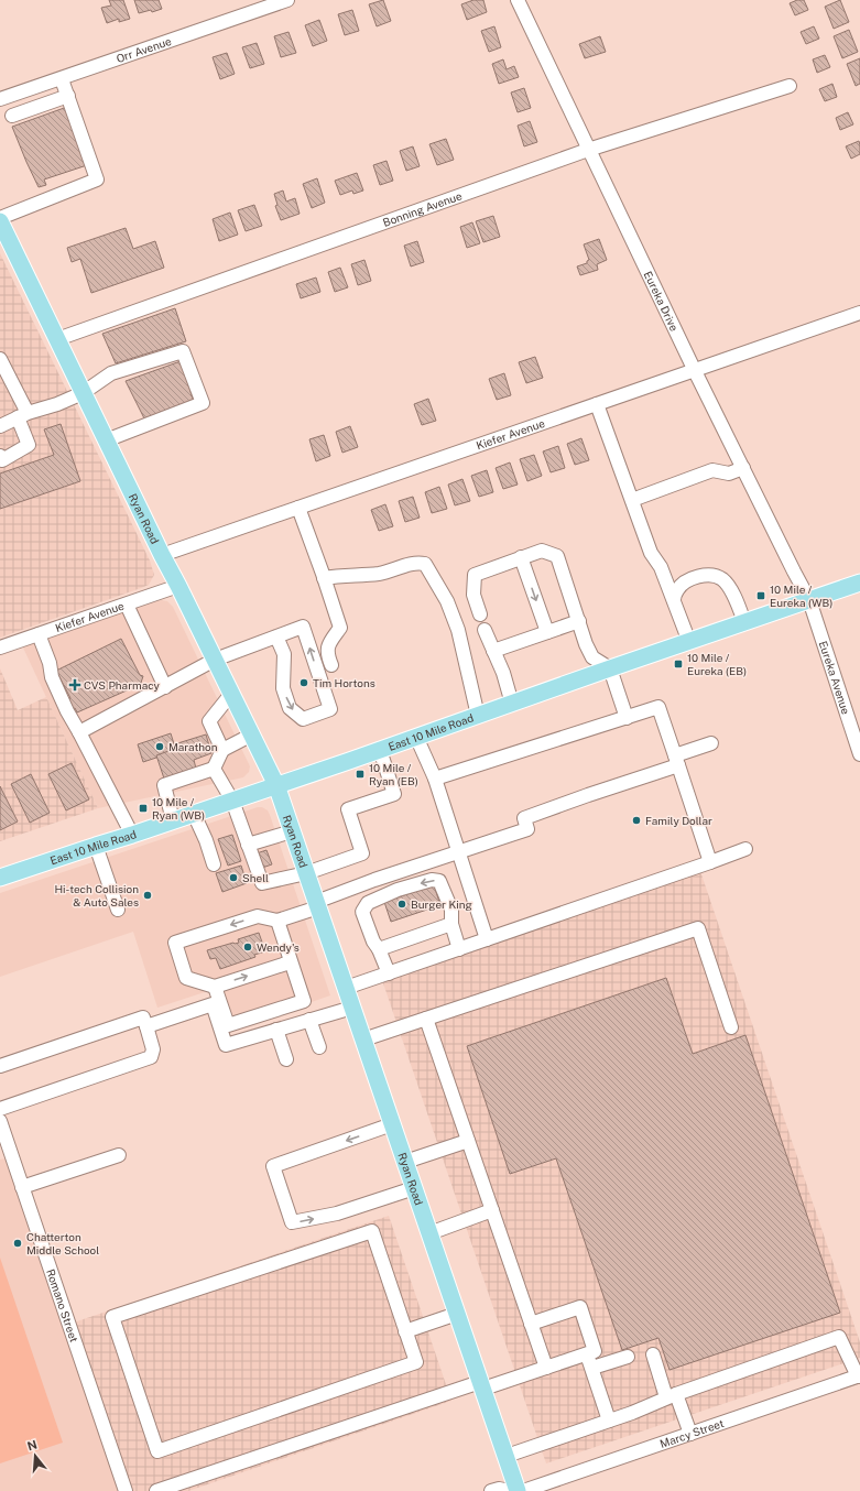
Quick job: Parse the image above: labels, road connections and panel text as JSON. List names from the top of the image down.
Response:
{
  "streets": {
    "main road": ["Ryan Road", "East 10 Mile Road"],
    "street": [
      "Orr Avenue",
      "Bonning Avenue",
      "Eureka Drive",
      "Kiefer Avenue",
      "Eureka Avenue",
      "Romano Street",
      "Marcy Street"
    ]
  },
  "crossings": [
    ["Bonning Avenue", "Eureka Drive"],
    ["Bonning Avenue", "Ryan Road"],
    ["Eureka Drive", "Kiefer Avenue"],
    ["Eureka Drive", "Eureka Avenue"],
    ["Eureka Drive", "East 10 Mile Road"],
    ["Kiefer Avenue", "Ryan Road"],
    ["Ryan Road", "East 10 Mile Road"],
    ["Eureka Avenue", "East 10 Mile Road"]
  ],
  "places": {
    "transit": [
      "10 Mile / Eureka (WB)",
      "10 Mile / Eureka (EB)",
      "10 Mile / Ryan (EB)",
      "10 Mile / Ryan (WB)"
    ],
    "other": [
      "Tim Hortons",
      "Marathon",
      "Family Dollar",
      "Shell",
      "Hi-tech Collision & Auto Sales",
      "Burger King",
      "Wendy's",
      "Chatterton Middle School"
    ],
    "health": ["CVS Pharmacy"]
  },
  "north": "top"
}
